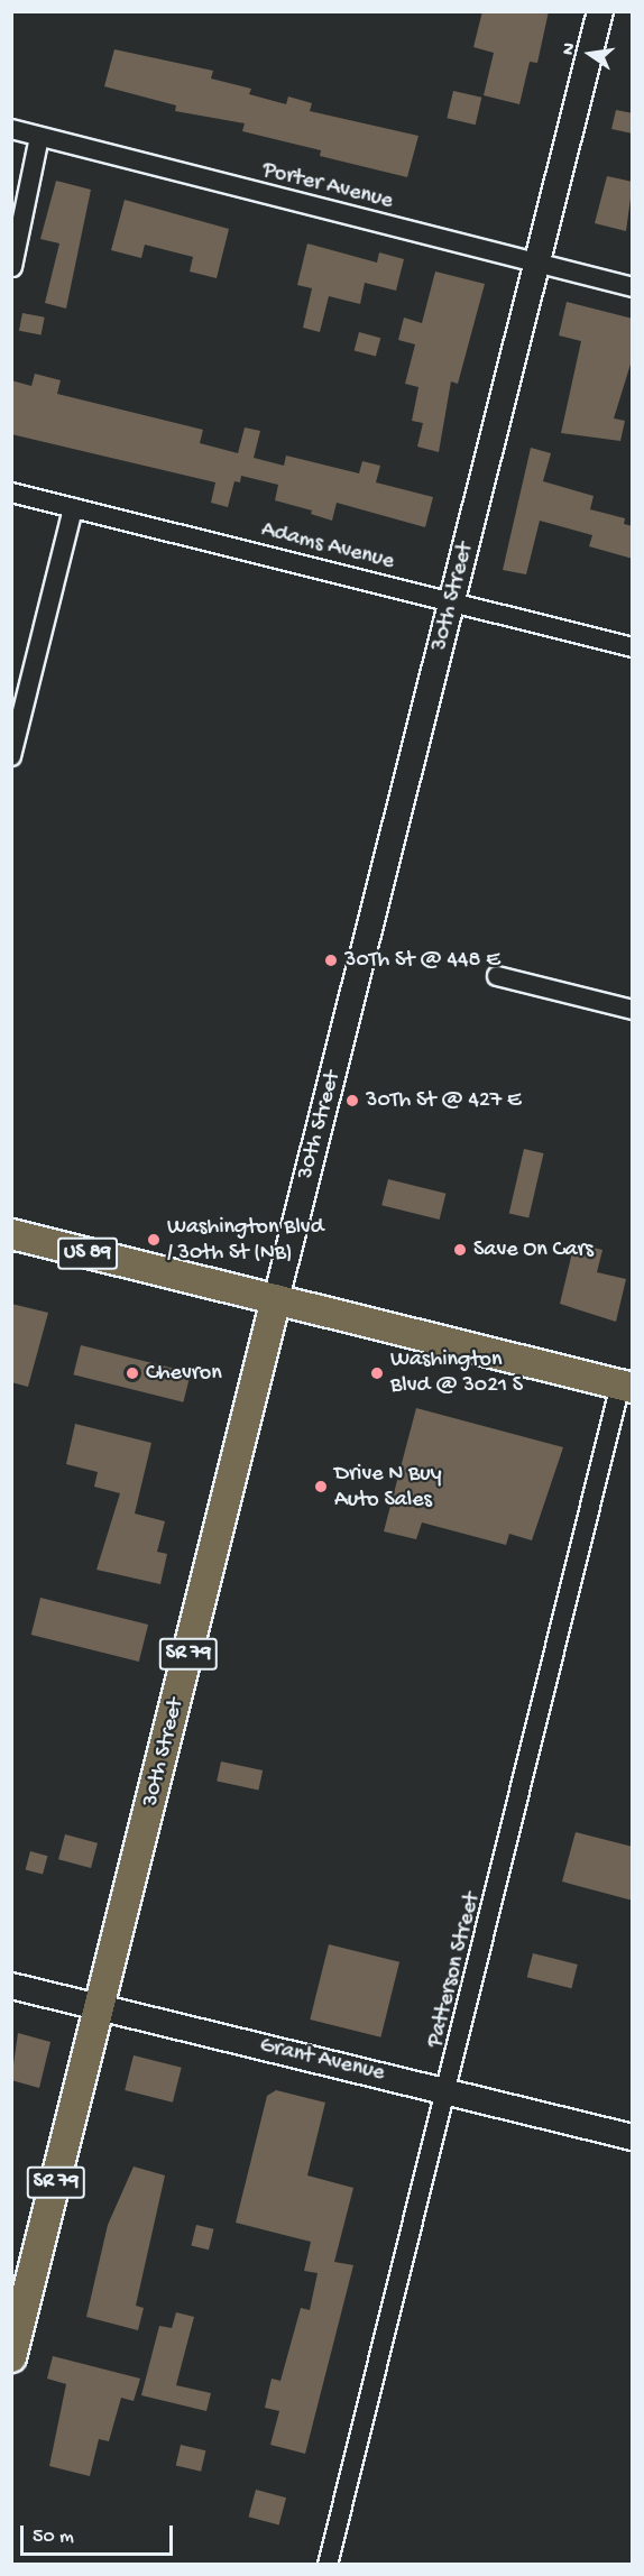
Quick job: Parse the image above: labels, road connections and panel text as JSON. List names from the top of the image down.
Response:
{
  "streets": {
    "main road": [
      "30th Street",
      "US 89",
      "SR 79",
      "Grant Avenue"
    ],
    "street": ["Porter Avenue", "Adams Avenue", "Patterson Street"]
  },
  "crossings": [
    ["Porter Avenue", "30th Street"],
    ["Adams Avenue", "30th Street"],
    ["30th Street", "US 89"],
    ["30th Street", "Grant Avenue"],
    ["US 89", "Patterson Street"],
    ["Patterson Street", "Grant Avenue"]
  ],
  "places": [
    "30Th St @ 448 E",
    "30Th St @ 427 E",
    "Washington Blvd / 30th St (NB)",
    "Save On Cars",
    "Chevron",
    "Washington Blvd @ 3021 S",
    "Drive N Buy Auto Sales"
  ],
  "scale_bar": "50 m",
  "north": "left"
}
